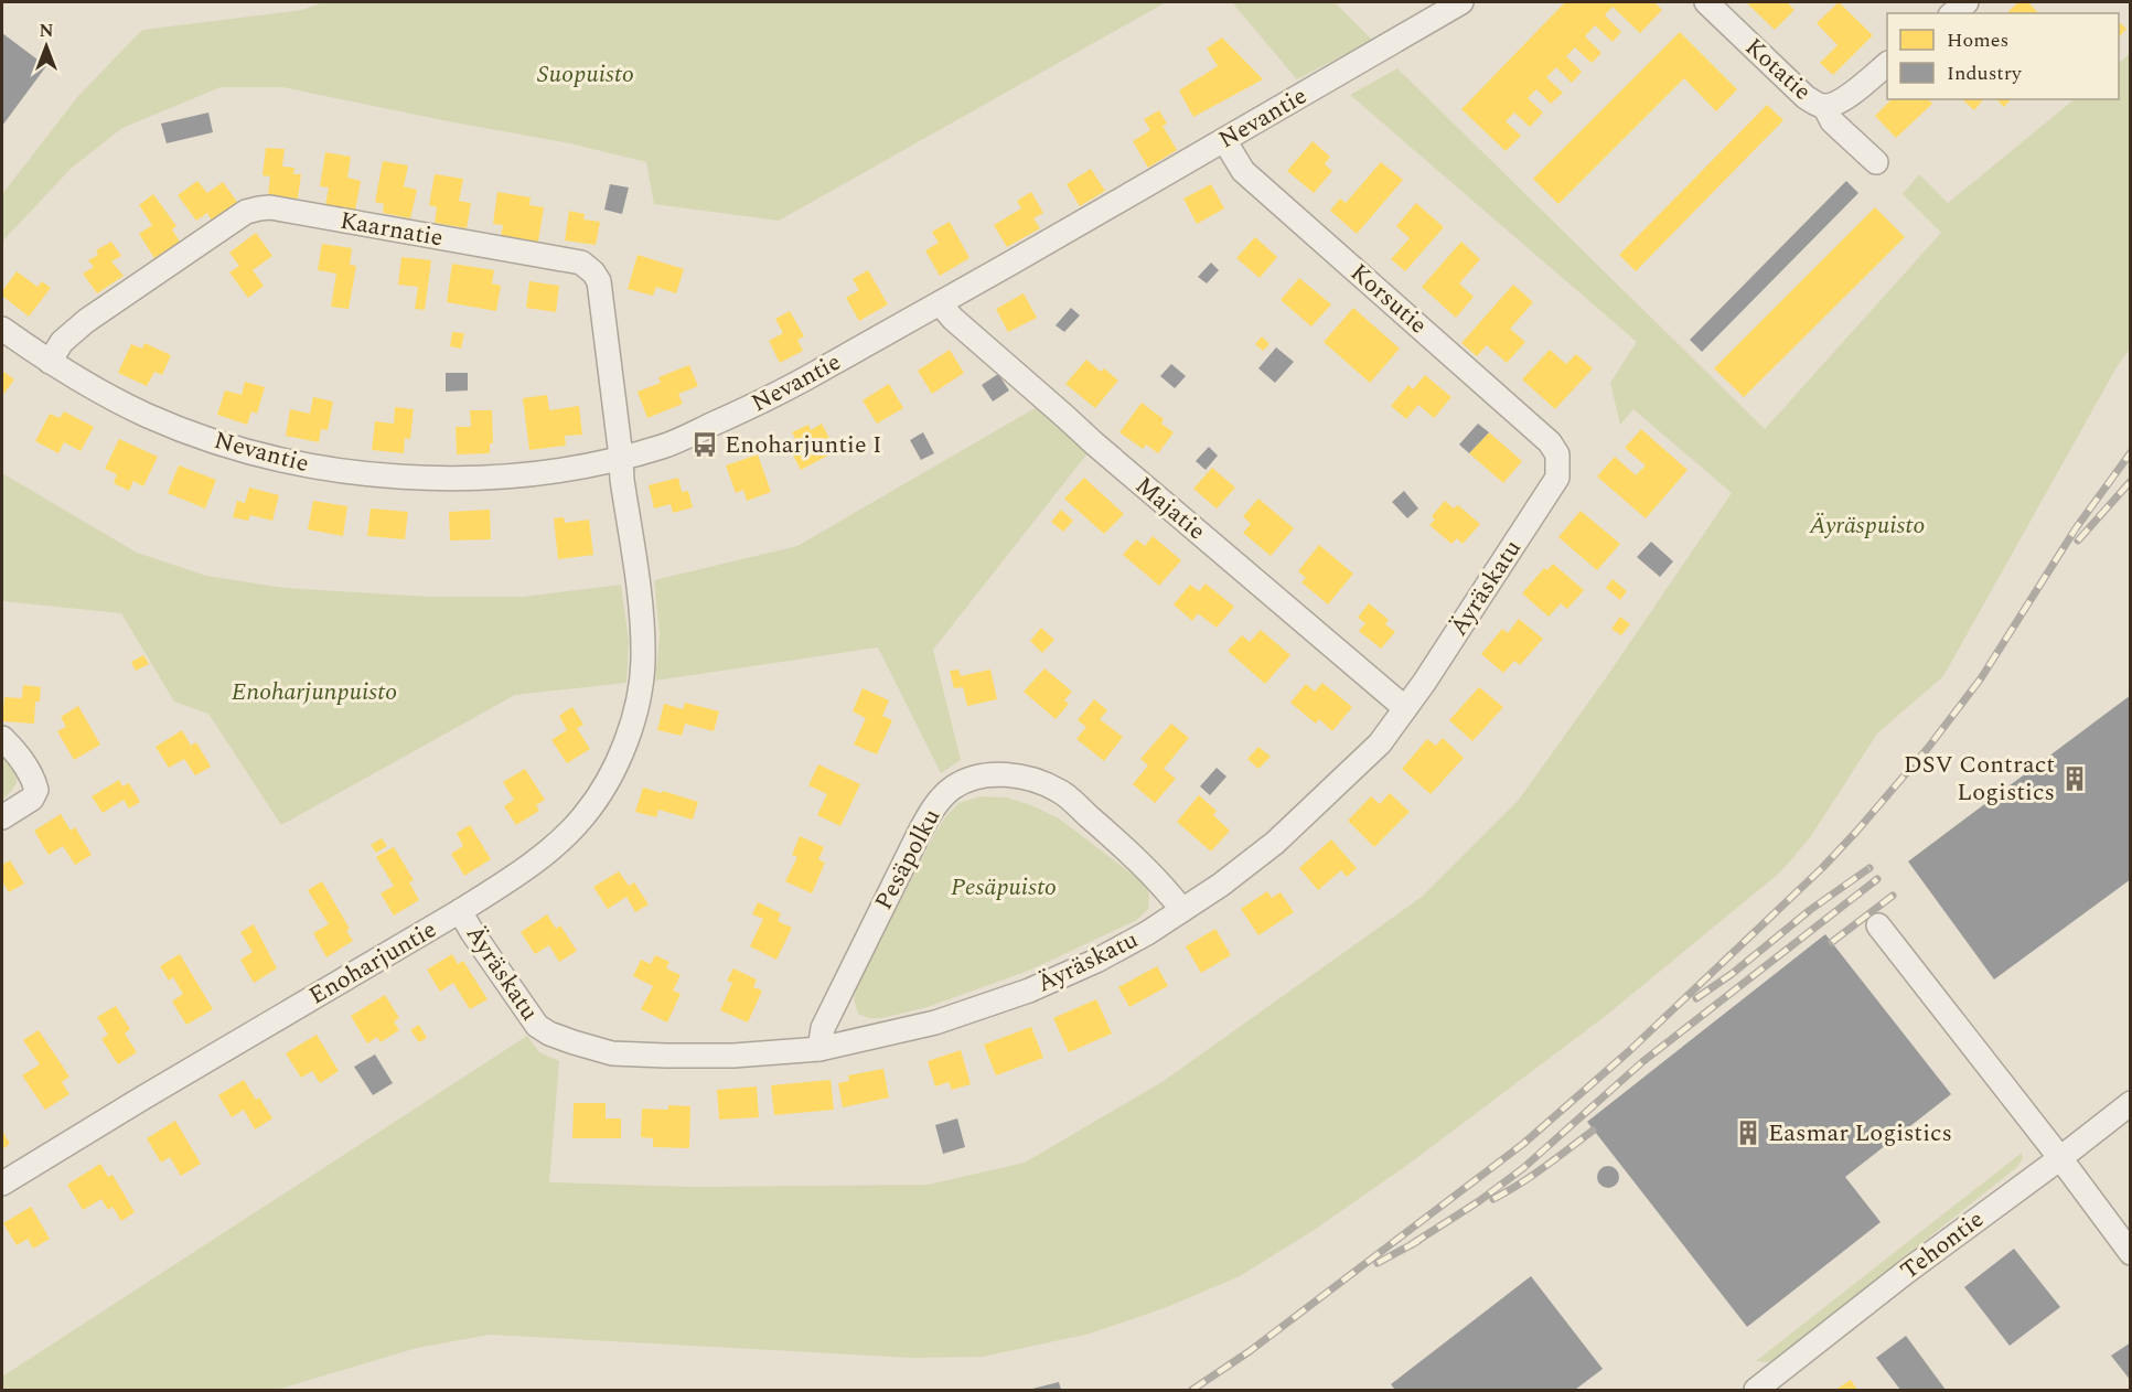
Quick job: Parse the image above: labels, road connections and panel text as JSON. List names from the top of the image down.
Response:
{
  "streets": {
    "street": [
      "Kotatie",
      "Nevantie",
      "Kaarnatie",
      "Korsutie",
      "Majatie",
      "Äyräskatu",
      "Pesäpolku",
      "Enoharjuntie",
      "Tehontie"
    ]
  },
  "crossings": [
    ["Nevantie", "Kaarnatie"],
    ["Nevantie", "Korsutie"],
    ["Nevantie", "Majatie"],
    ["Nevantie", "Enoharjuntie"],
    ["Kaarnatie", "Enoharjuntie"],
    ["Korsutie", "Äyräskatu"],
    ["Majatie", "Äyräskatu"],
    ["Äyräskatu", "Pesäpolku"],
    ["Äyräskatu", "Enoharjuntie"]
  ],
  "parks": [
    "Suopuisto",
    "Äyräspuisto",
    "Enoharjunpuisto",
    "Pesäpuisto"
  ],
  "places": {
    "bus stop": ["Enoharjuntie I"],
    "building": ["DSV Contract Logistics", "Easmar Logistics"]
  },
  "legend": ["Homes", "Industry"],
  "north": "top"
}
